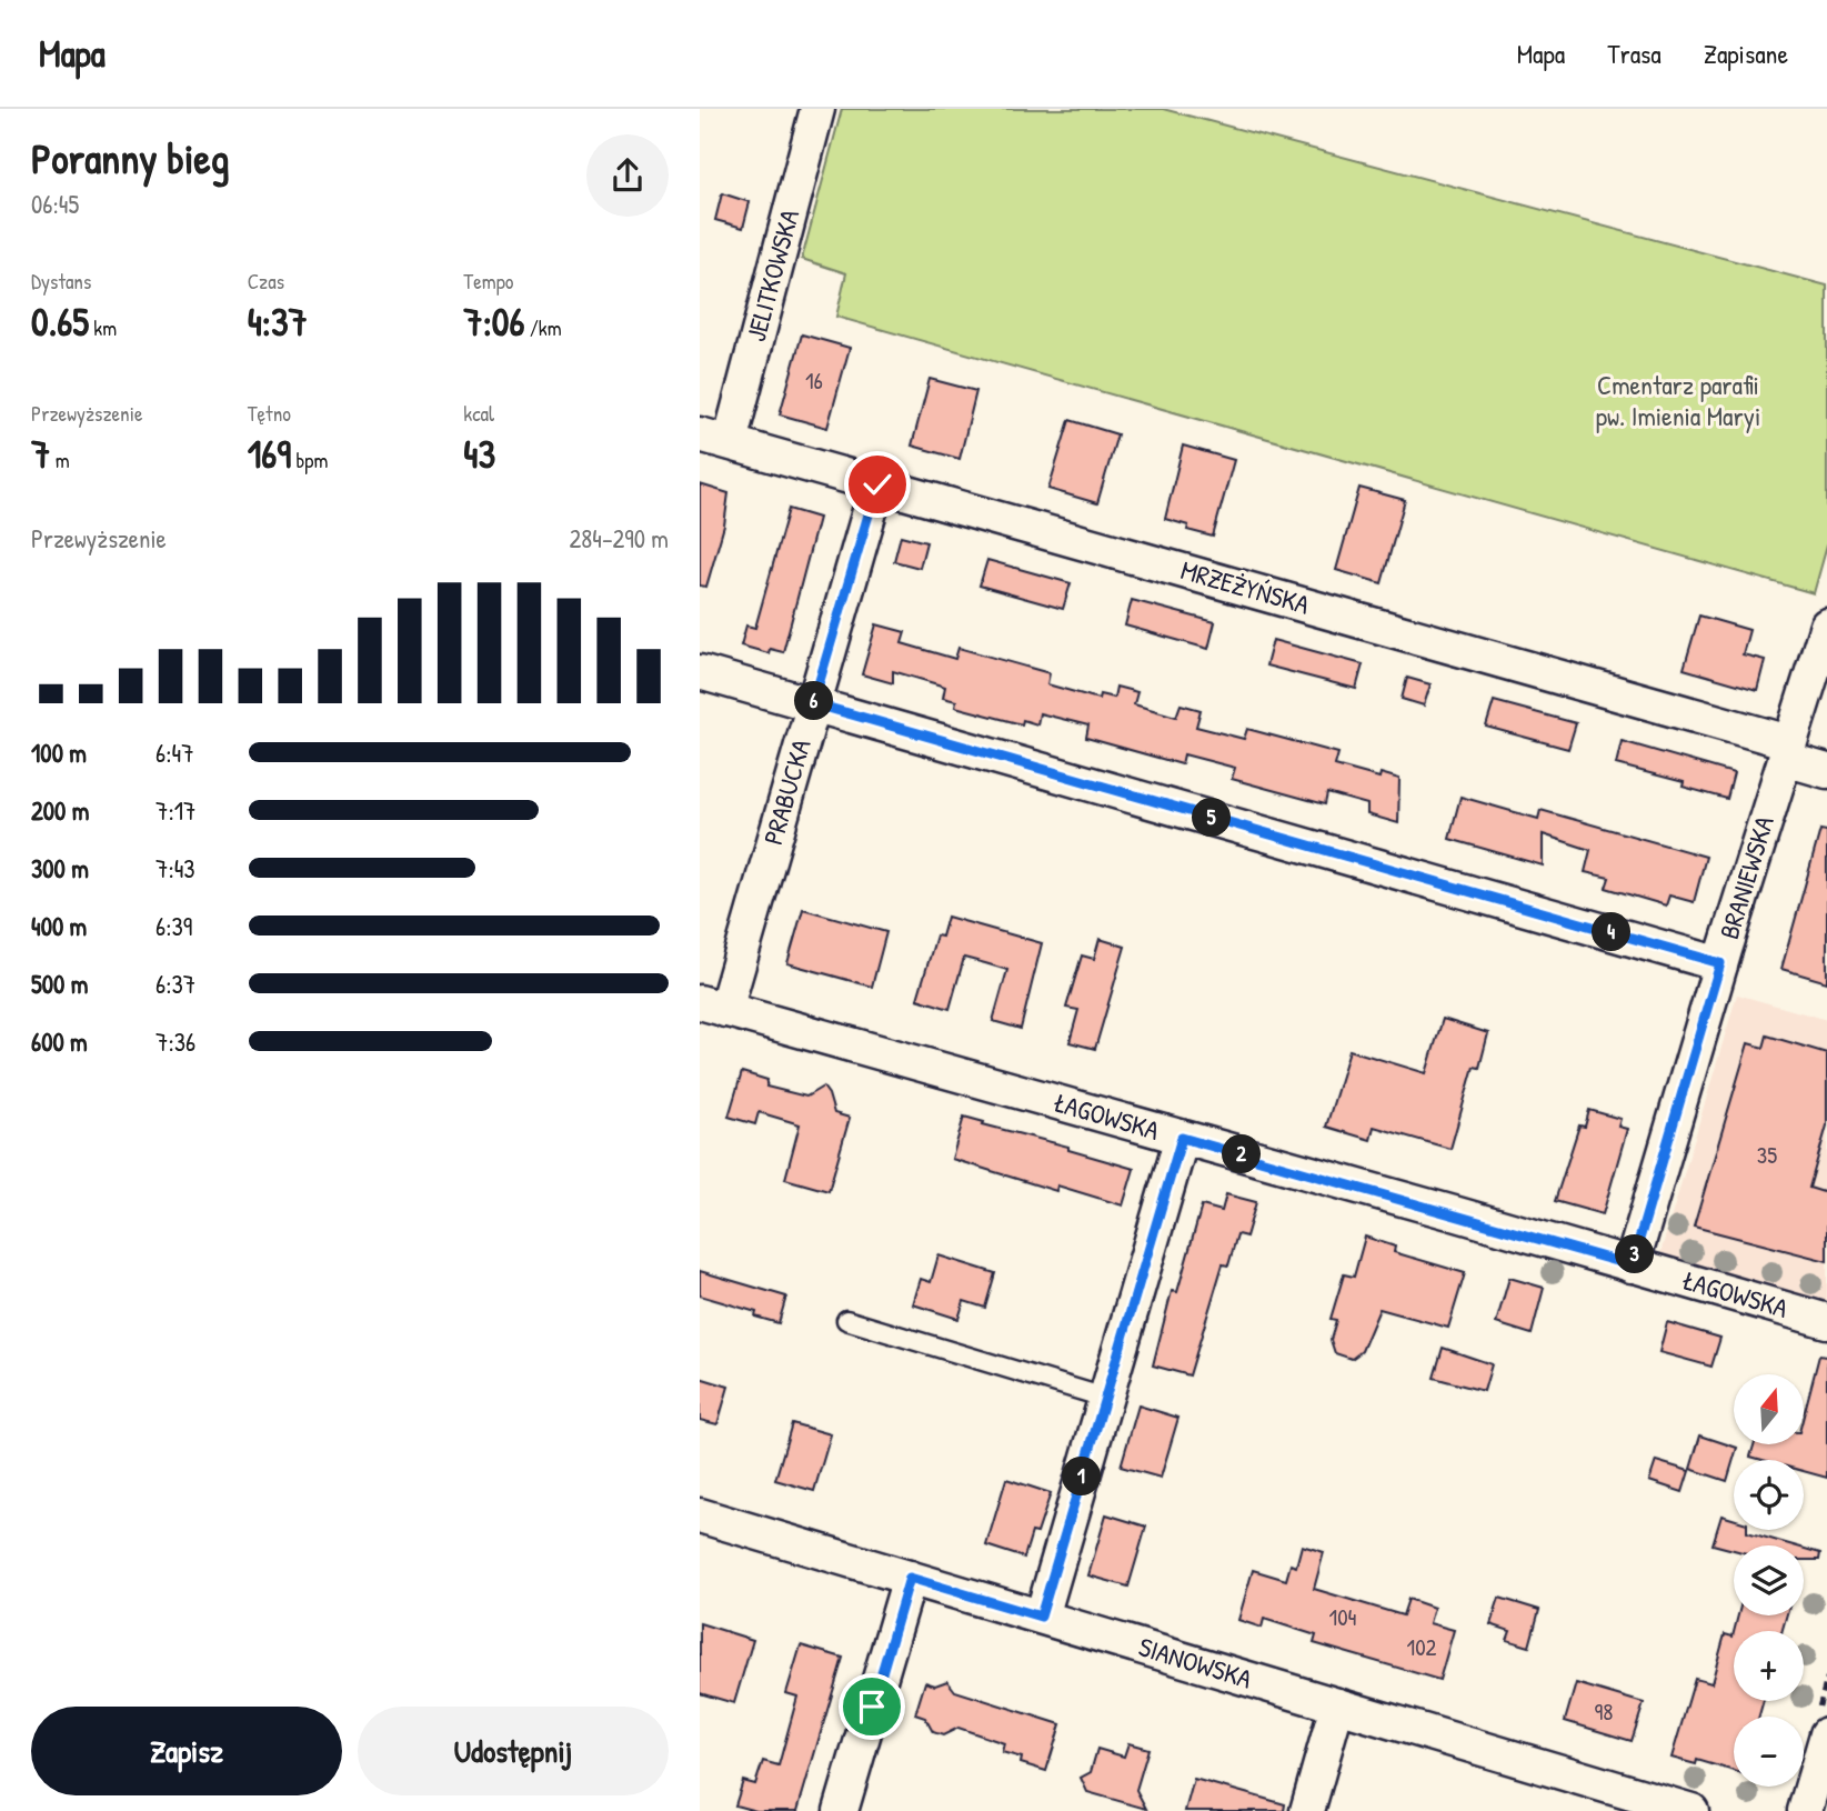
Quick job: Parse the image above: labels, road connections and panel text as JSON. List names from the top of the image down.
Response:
{
  "streets": {
    "street": [
      "JELITKOWSKA",
      "MRZEŻYŃSKA",
      "PRABUCKA",
      "BRANIEWSKA",
      "ŁAGOWSKA",
      "SIANOWSKA"
    ]
  },
  "crossings": [
    ["JELITKOWSKA", "MRZEŻYŃSKA"],
    ["MRZEŻYŃSKA", "PRABUCKA"],
    ["MRZEŻYŃSKA", "BRANIEWSKA"],
    ["PRABUCKA", "ŁAGOWSKA"],
    ["BRANIEWSKA", "ŁAGOWSKA"]
  ],
  "parks": ["Cmentarz parafii pw. Imienia Maryi"],
  "house_numbers": [
    "16",
    "35",
    "104",
    "102",
    "98"
  ],
  "north": "top",
  "page": {
    "header": "Mapa",
    "nav": ["Mapa", "Trasa", "Zapisane"],
    "heading": ["Poranny bieg", "06:45"],
    "stats": [
      ["Dystans", "0.65 km"],
      ["Czas", "4:37"],
      ["Tempo", "7:06 /km"],
      ["Przewyższenie", "7 m"],
      ["Tętno", "169 bpm"],
      ["kcal", "43"]
    ],
    "chart": ["Przewyższenie", "284–290 m"],
    "pins": [
      "6",
      "5",
      "4",
      "2",
      "3",
      "1"
    ],
    "list": [
      {
        "name": "100 m",
        "note": "6:47"
      },
      {
        "name": "200 m",
        "note": "7:17"
      },
      {
        "name": "300 m",
        "note": "7:43"
      },
      {
        "name": "400 m",
        "note": "6:39"
      },
      {
        "name": "500 m",
        "note": "6:37"
      },
      {
        "name": "600 m",
        "note": "7:36"
      }
    ],
    "map_buttons": ["+", "−"],
    "buttons": ["Zapisz", "Udostępnij"]
  }
}
